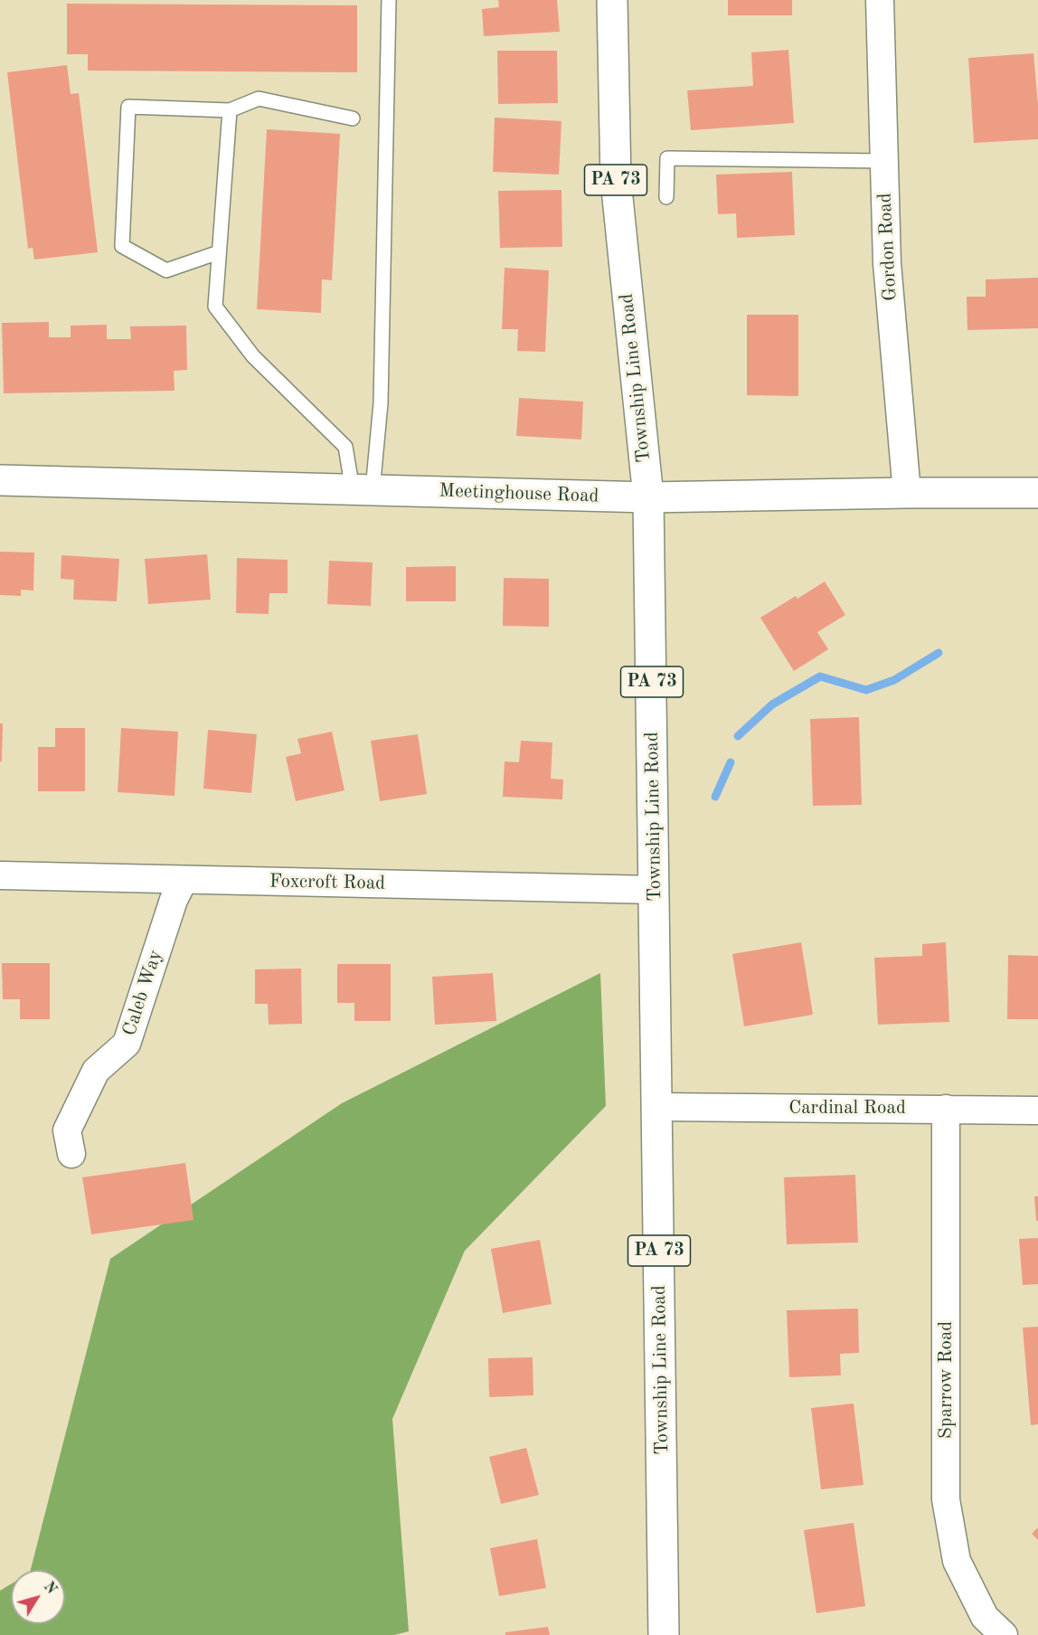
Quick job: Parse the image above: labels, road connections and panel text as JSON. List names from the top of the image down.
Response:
{
  "streets": {
    "main road": ["PA 73", "Township Line Road", "Meetinghouse Road"],
    "street": [
      "Gordon Road",
      "Foxcroft Road",
      "Caleb Way",
      "Cardinal Road",
      "Sparrow Road"
    ]
  },
  "crossings": [
    ["Gordon Road", "Meetinghouse Road"],
    ["Township Line Road", "Meetinghouse Road"],
    ["Township Line Road", "Foxcroft Road"],
    ["Township Line Road", "Cardinal Road"],
    ["Foxcroft Road", "Caleb Way"],
    ["Cardinal Road", "Sparrow Road"]
  ],
  "north": "top right"
}
